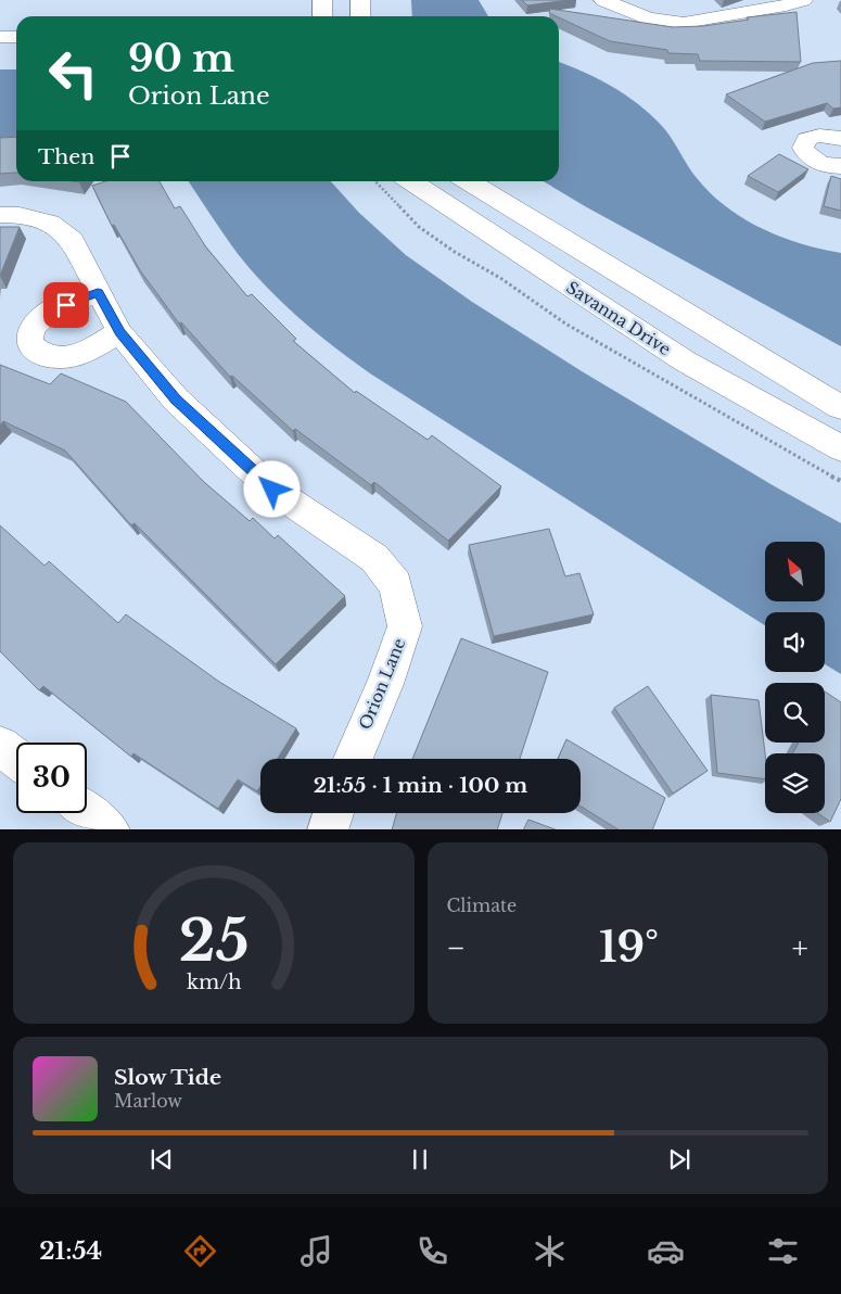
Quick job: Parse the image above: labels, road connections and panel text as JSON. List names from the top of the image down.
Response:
{
  "streets": {
    "street": ["Savanna Drive", "Orion Lane"]
  },
  "north": "top left",
  "page": {
    "turn": ["90 m", "Orion Lane"],
    "then": "Then",
    "limit": "30",
    "trip": "21:55 · 1 min · 100 m",
    "tile": "Climate",
    "heat": ["−", "19°", "+"],
    "song": ["Slow Tide", "Marlow"],
    "tabs": "21:54",
    "gauge": ["25", "km/h"]
  }
}
